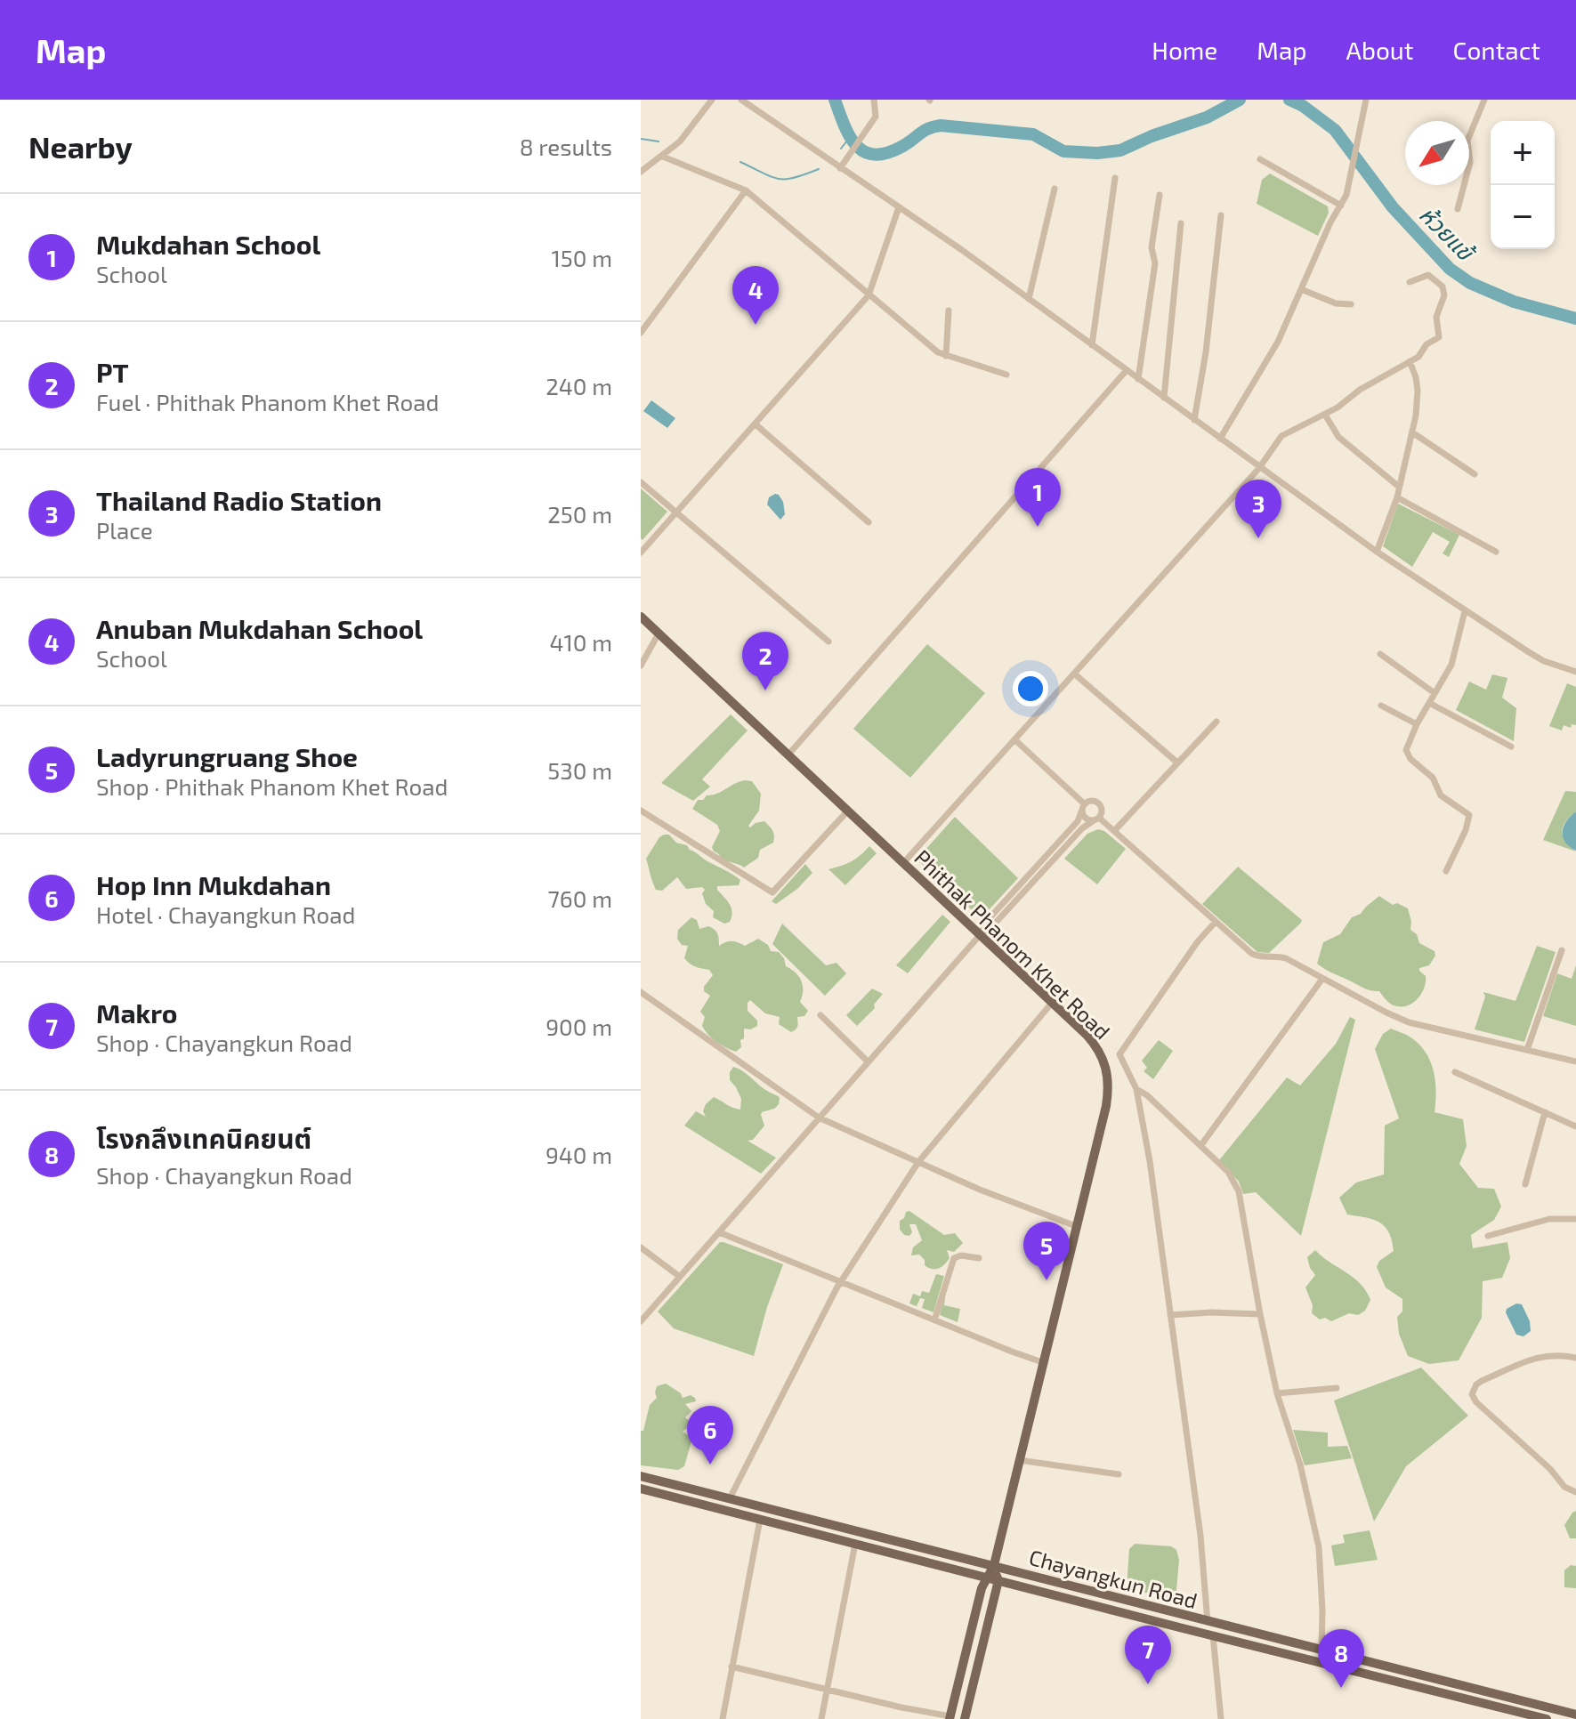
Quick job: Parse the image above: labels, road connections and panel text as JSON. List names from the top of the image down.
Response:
{
  "streets": {
    "main road": ["Phithak Phanom Khet Road", "Chayangkun Road"]
  },
  "crossings": [
    ["Phithak Phanom Khet Road", "Chayangkun Road"]
  ],
  "water": ["ห้วยแข้"],
  "north": "bottom left",
  "page": {
    "header": "Map",
    "nav": [
      "Home",
      "Map",
      "About",
      "Contact"
    ],
    "heading": ["Nearby", "8 results"],
    "map_buttons": ["+", "−"],
    "list": [
      {
        "mark": "1",
        "name": "Mukdahan School",
        "note": "School",
        "value": "150 m"
      },
      {
        "mark": "2",
        "name": "PT",
        "note": "Fuel · Phithak Phanom Khet Road",
        "value": "240 m"
      },
      {
        "mark": "3",
        "name": "Thailand Radio Station",
        "note": "Place",
        "value": "250 m"
      },
      {
        "mark": "4",
        "name": "Anuban Mukdahan School",
        "note": "School",
        "value": "410 m"
      },
      {
        "mark": "5",
        "name": "Ladyrungruang Shoe",
        "note": "Shop · Phithak Phanom Khet Road",
        "value": "530 m"
      },
      {
        "mark": "6",
        "name": "Hop Inn Mukdahan",
        "note": "Hotel · Chayangkun Road",
        "value": "760 m"
      },
      {
        "mark": "7",
        "name": "Makro",
        "note": "Shop · Chayangkun Road",
        "value": "900 m"
      },
      {
        "mark": "8",
        "name": "โรงกลึงเทคนิคยนต์",
        "note": "Shop · Chayangkun Road",
        "value": "940 m"
      }
    ],
    "pins": [
      "4",
      "1",
      "3",
      "2",
      "5",
      "6",
      "7",
      "8"
    ]
  }
}
